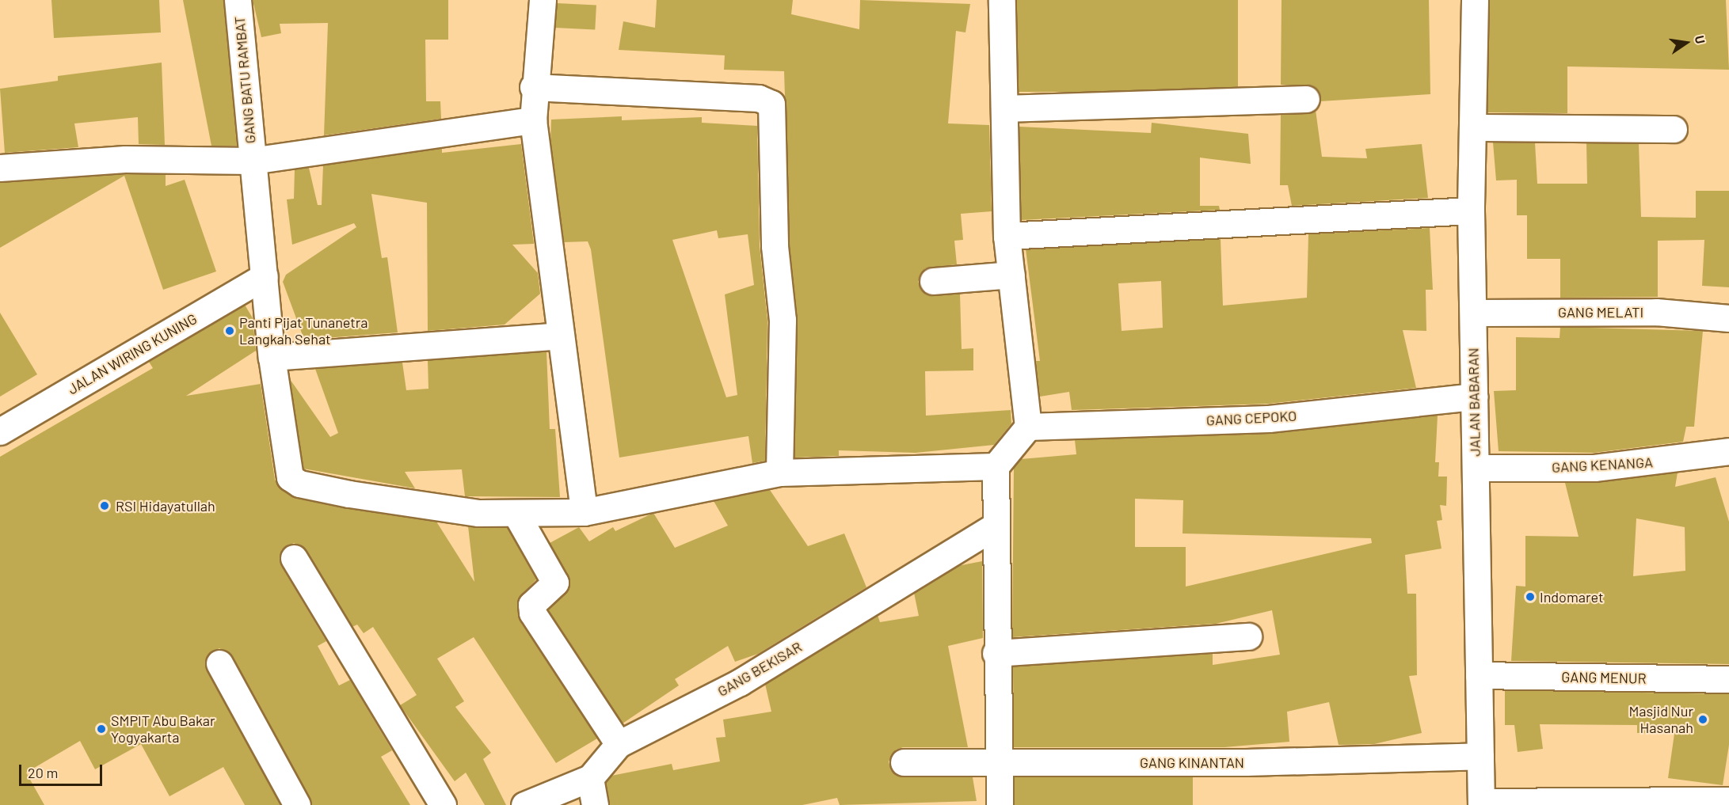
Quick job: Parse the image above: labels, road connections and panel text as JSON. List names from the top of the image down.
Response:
{
  "streets": {
    "street": [
      "GANG BATU RAMBAT",
      "GANG MELATI",
      "JALAN WIRING KUNING",
      "JALAN BABARAN",
      "GANG CEPOKO",
      "GANG KENANGA",
      "GANG BEKISAR",
      "GANG MENUR",
      "GANG KINANTAN"
    ]
  },
  "crossings": [
    ["GANG BATU RAMBAT", "JALAN WIRING KUNING"],
    ["GANG MELATI", "JALAN BABARAN"],
    ["JALAN BABARAN", "GANG CEPOKO"],
    ["JALAN BABARAN", "GANG KENANGA"],
    ["JALAN BABARAN", "GANG MENUR"],
    ["JALAN BABARAN", "GANG KINANTAN"]
  ],
  "places": [
    "Panti Pijat Tunanetra Langkah Sehat",
    "RSI Hidayatullah",
    "Indomaret",
    "Masjid Nur Hasanah",
    "SMPIT Abu Bakar Yogyakarta"
  ],
  "scale_bar": "20 m",
  "north": "right"
}
